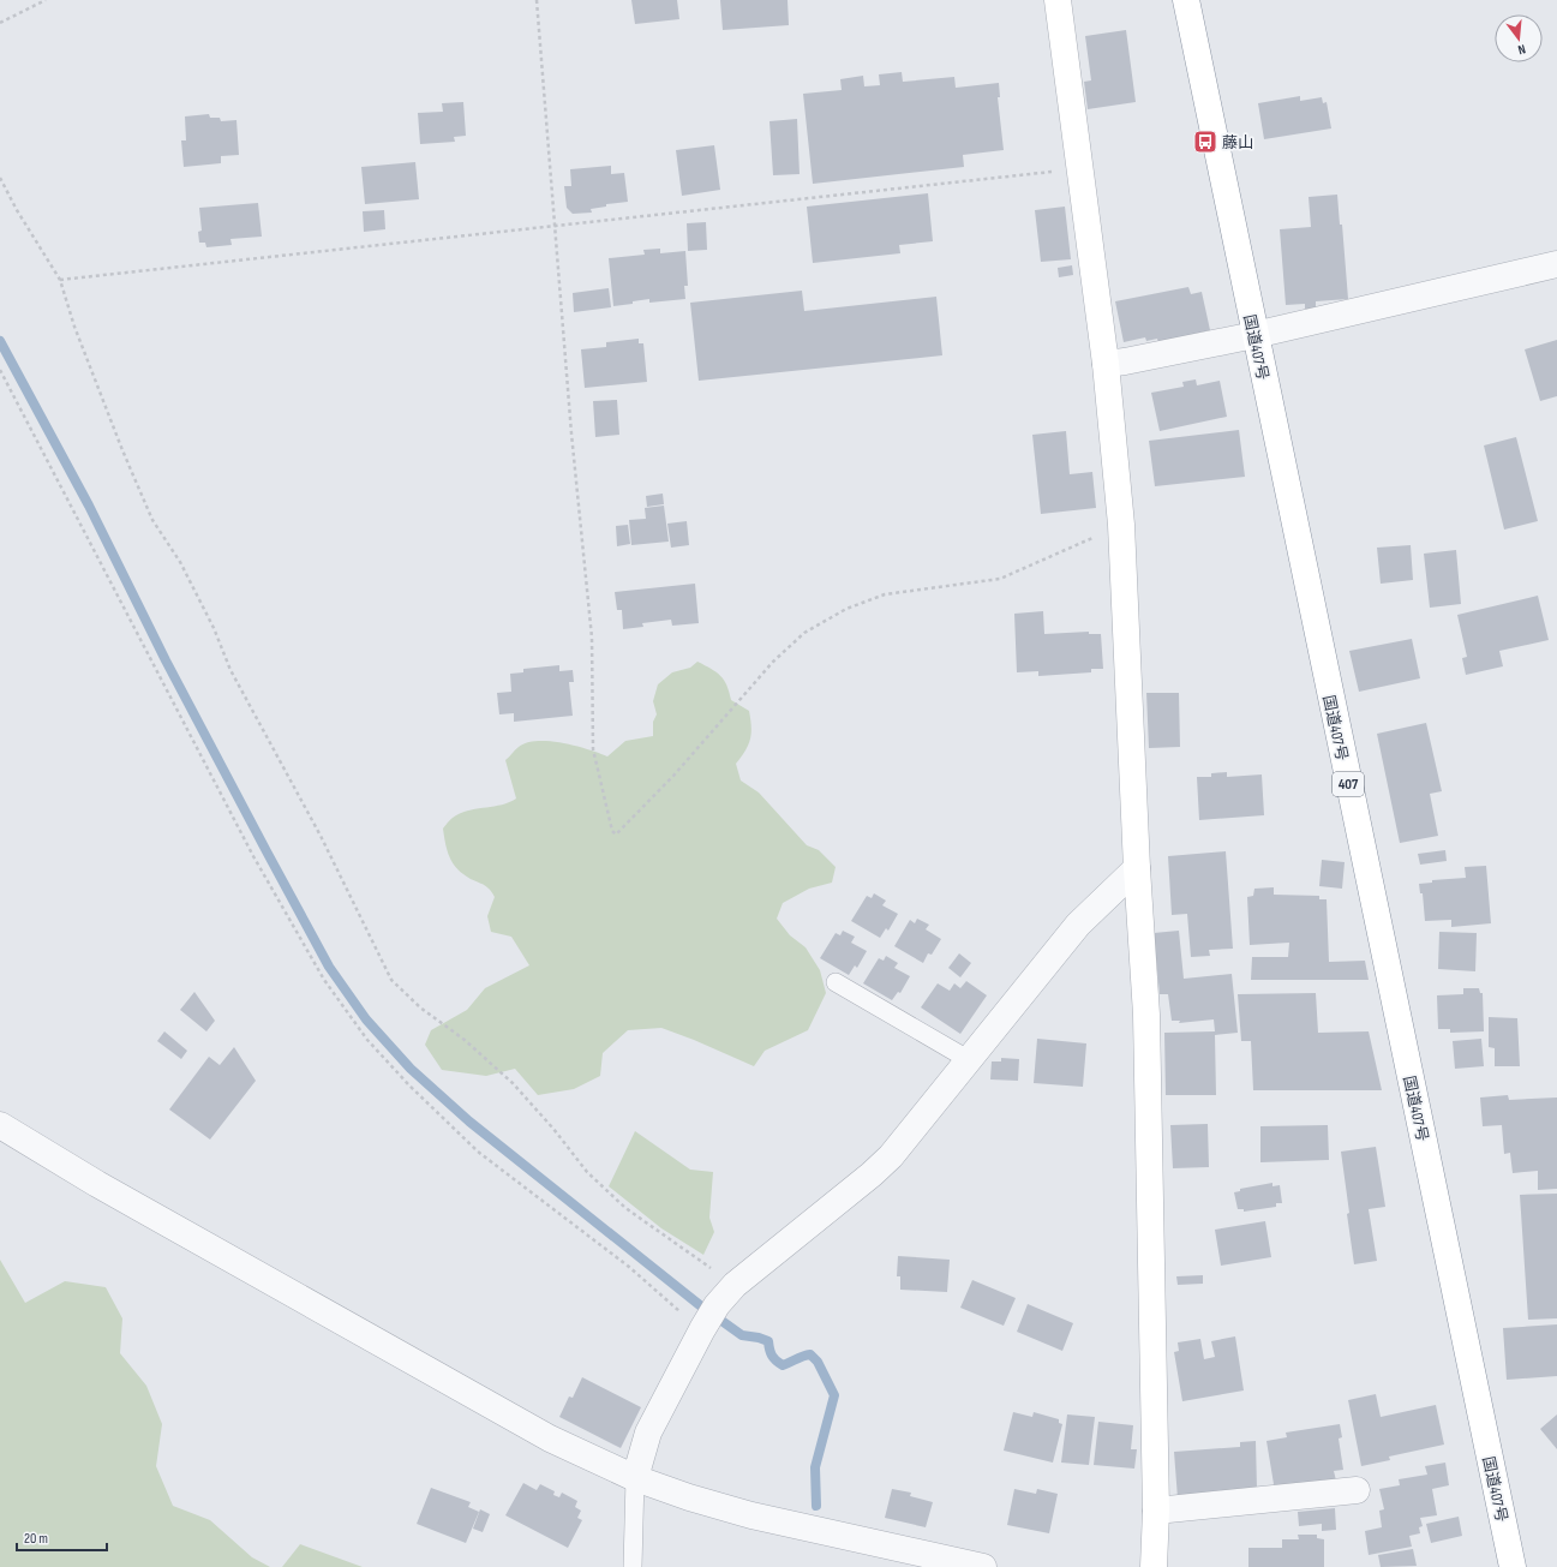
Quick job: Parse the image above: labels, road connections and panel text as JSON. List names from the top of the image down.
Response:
{
  "streets": {
    "main road": ["国道407号", "407"]
  },
  "places": {
    "bus stop": ["藤山"]
  },
  "scale_bar": "20 m",
  "north": "bottom"
}
